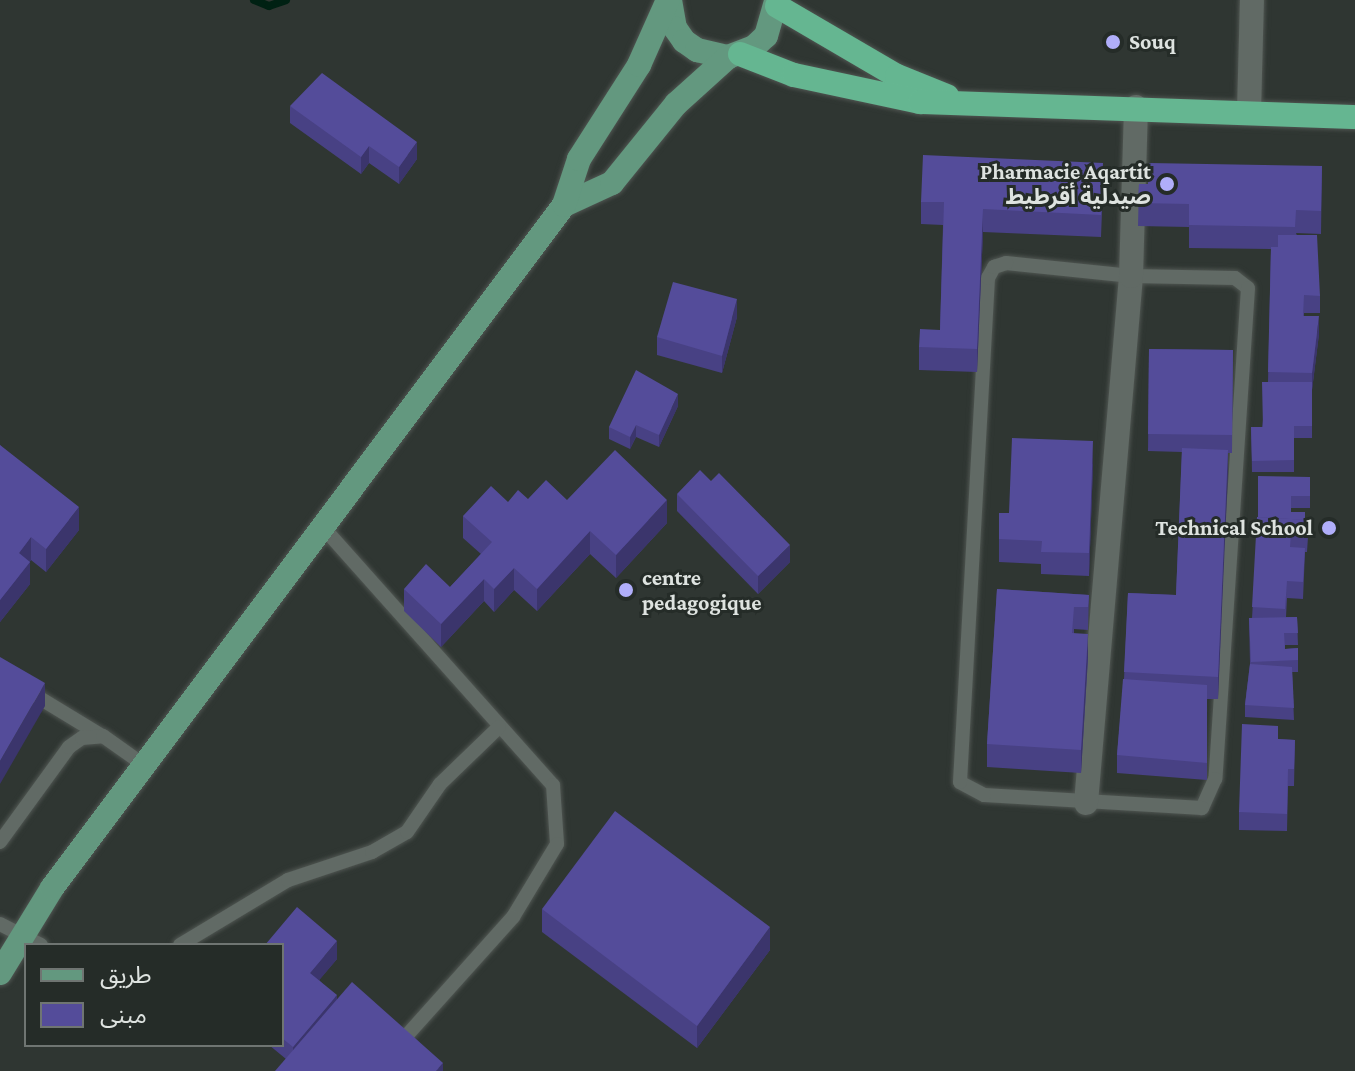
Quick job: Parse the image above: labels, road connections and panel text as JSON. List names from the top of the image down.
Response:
{
  "places": [
    "Souq",
    "Pharmacie Aqartit صيدلية أقرطيط",
    "Technical School",
    "centre pedagogique"
  ],
  "legend": ["طريق", "مبنى"]
}
